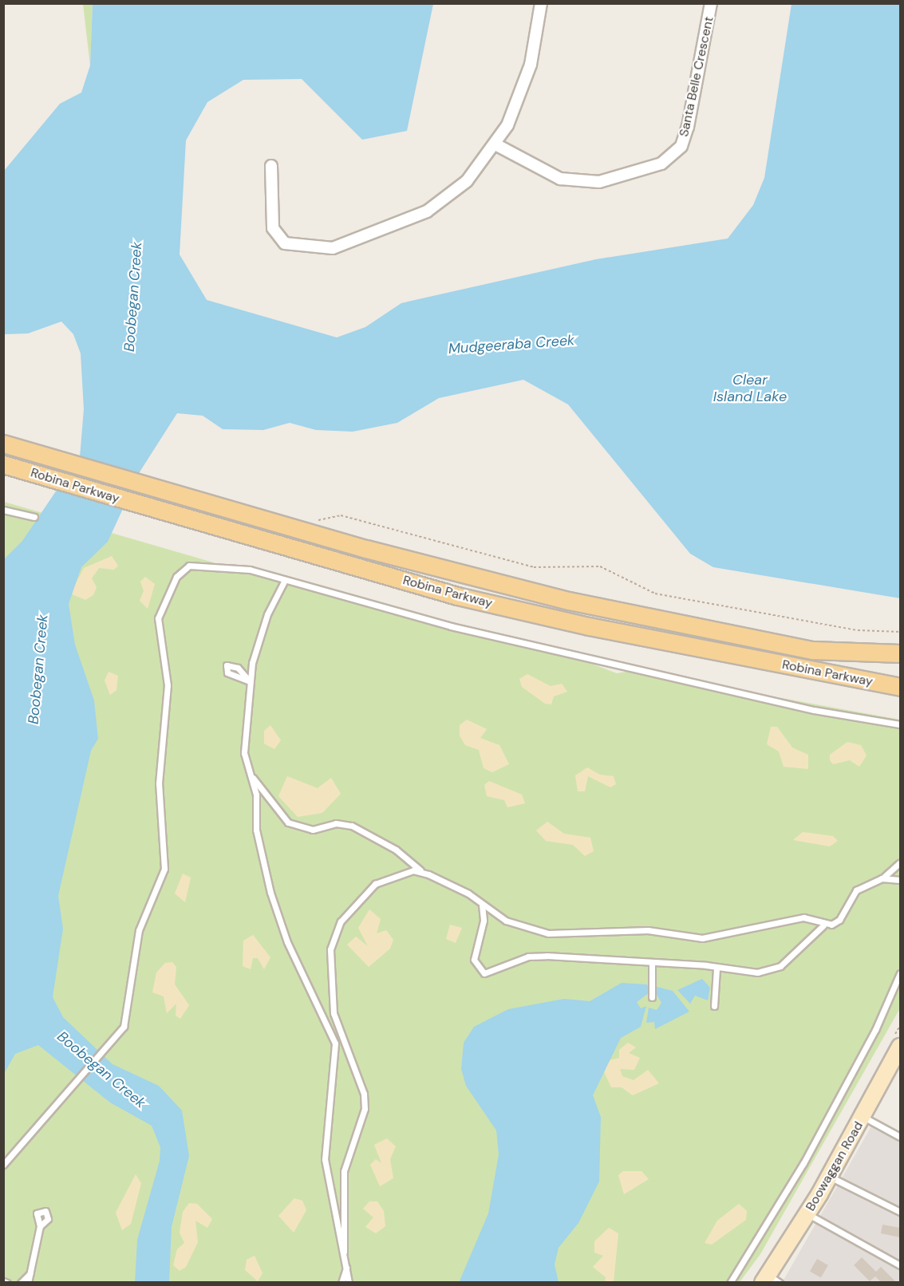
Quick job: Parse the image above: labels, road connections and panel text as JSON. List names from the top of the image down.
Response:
{
  "streets": {
    "main road": ["Robina Parkway", "Boowaggan Road"],
    "street": ["Santa Belle Crescent"]
  },
  "water": ["Boobegan Creek", "Mudgeeraba Creek", "Clear Island Lake"]
}
